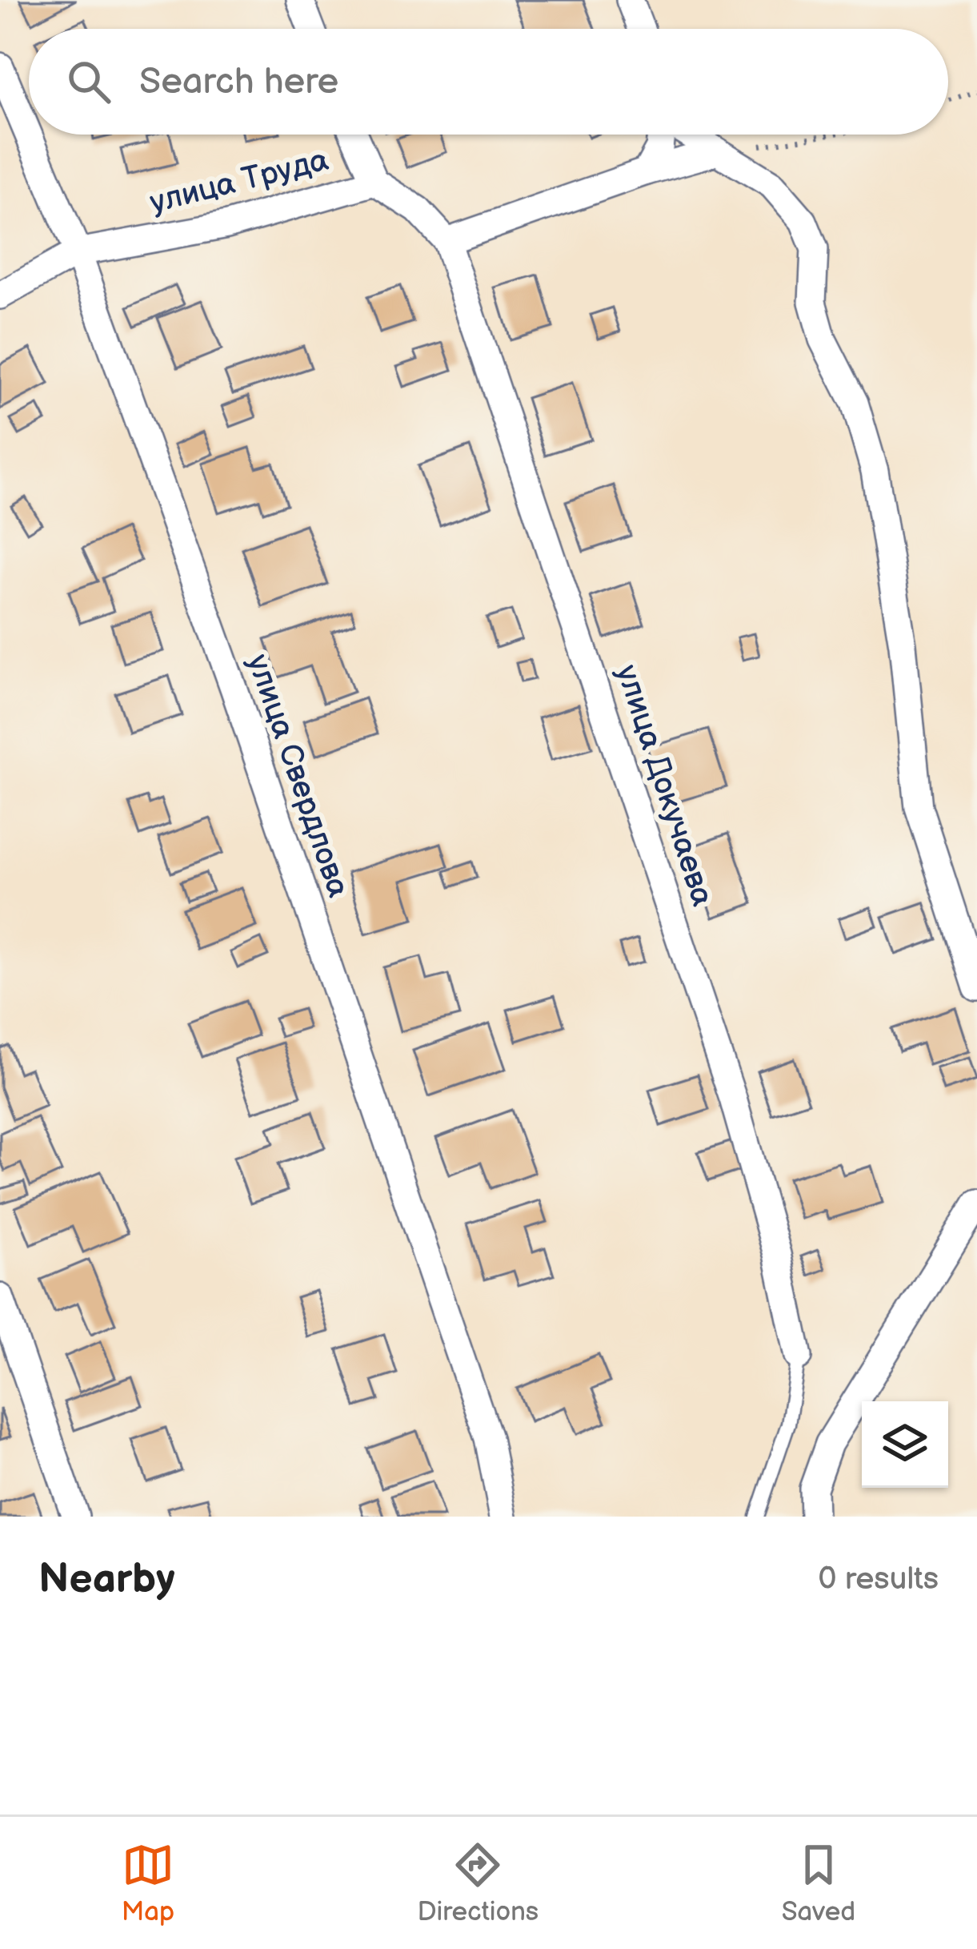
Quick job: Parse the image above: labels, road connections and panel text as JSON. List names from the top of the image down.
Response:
{
  "streets": {
    "street": ["улица Труда", "улица Свердлова", "улица Докучаева"]
  },
  "crossings": [
    ["улица Труда", "улица Свердлова"],
    ["улица Труда", "улица Докучаева"]
  ],
  "page": {
    "search": "Search here",
    "heading": ["Nearby", "0 results"],
    "nav": ["Map", "Directions", "Saved"]
  }
}
